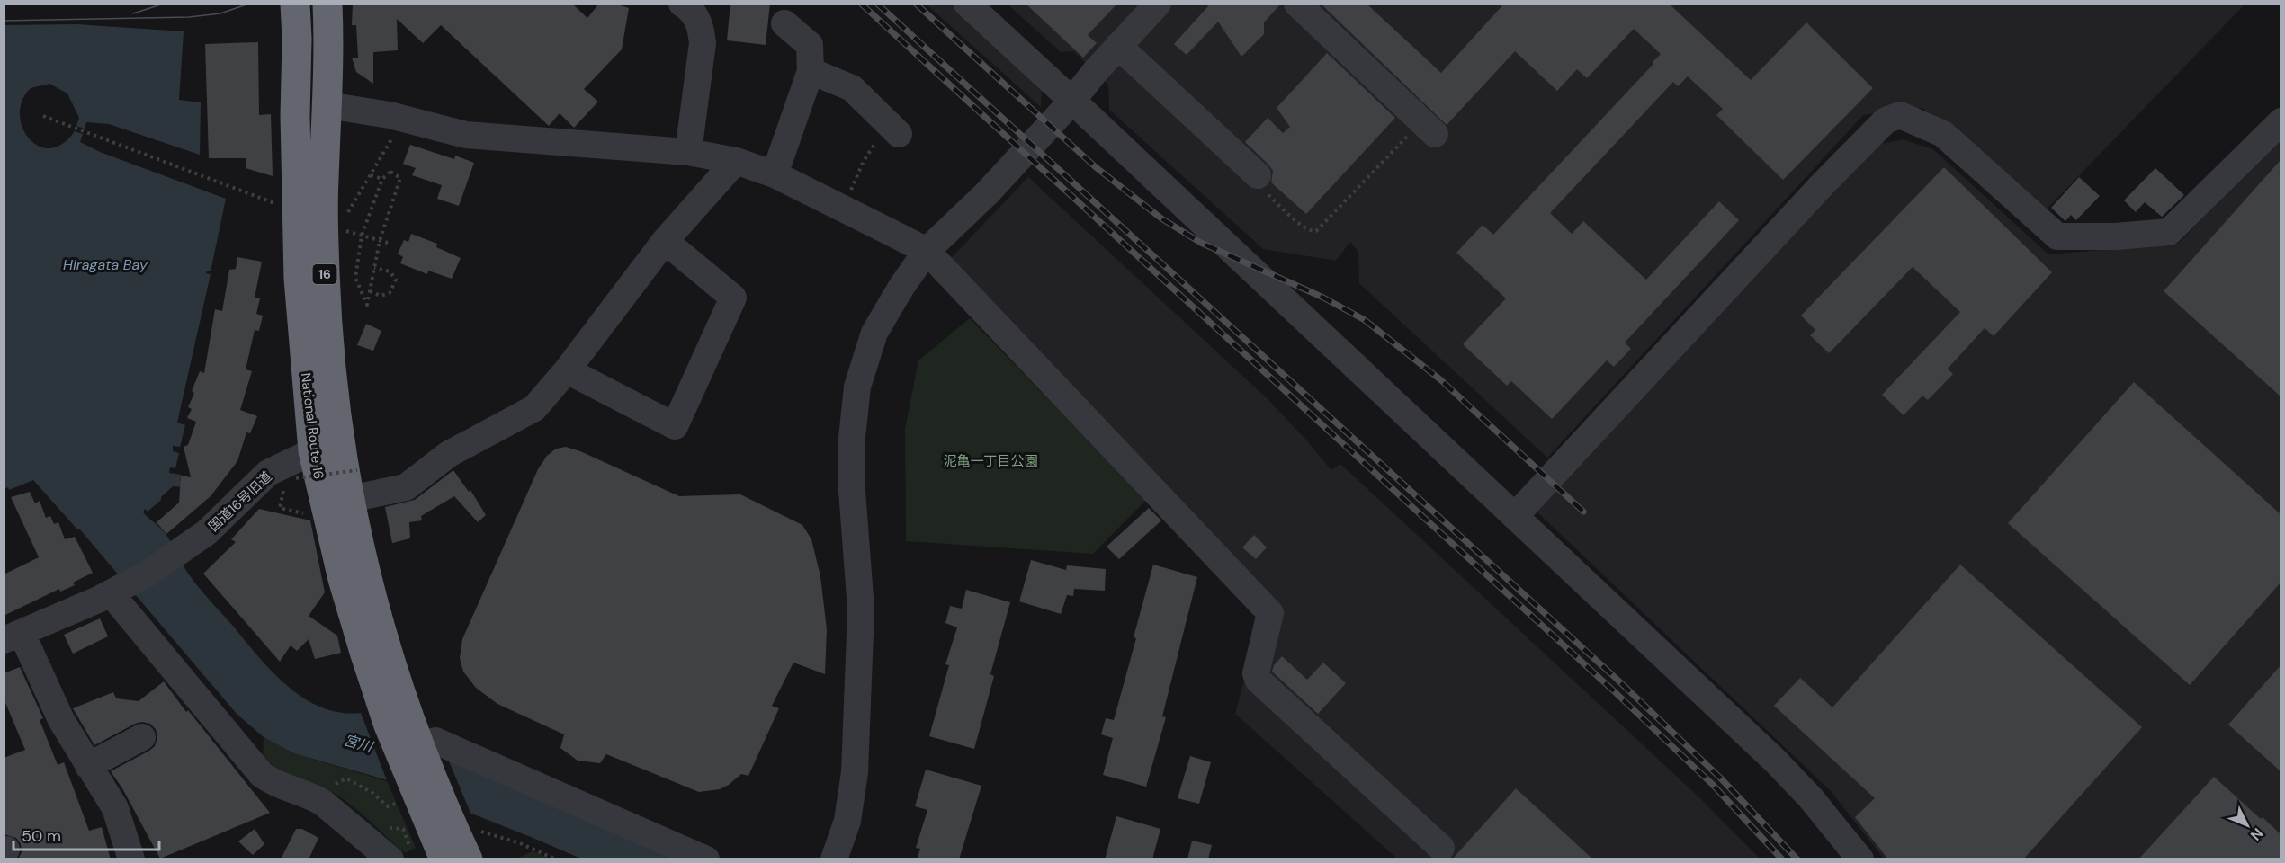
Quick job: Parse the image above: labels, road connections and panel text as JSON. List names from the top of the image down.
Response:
{
  "streets": {
    "highway": ["16", "National Route 16"],
    "street": ["国道16号旧道"]
  },
  "crossings": [
    ["National Route 16", "国道16号旧道"]
  ],
  "water": ["Hiragata Bay", "宮川"],
  "parks": ["泥亀一丁目公園"],
  "scale_bar": "50 m",
  "north": "bottom right"
}
